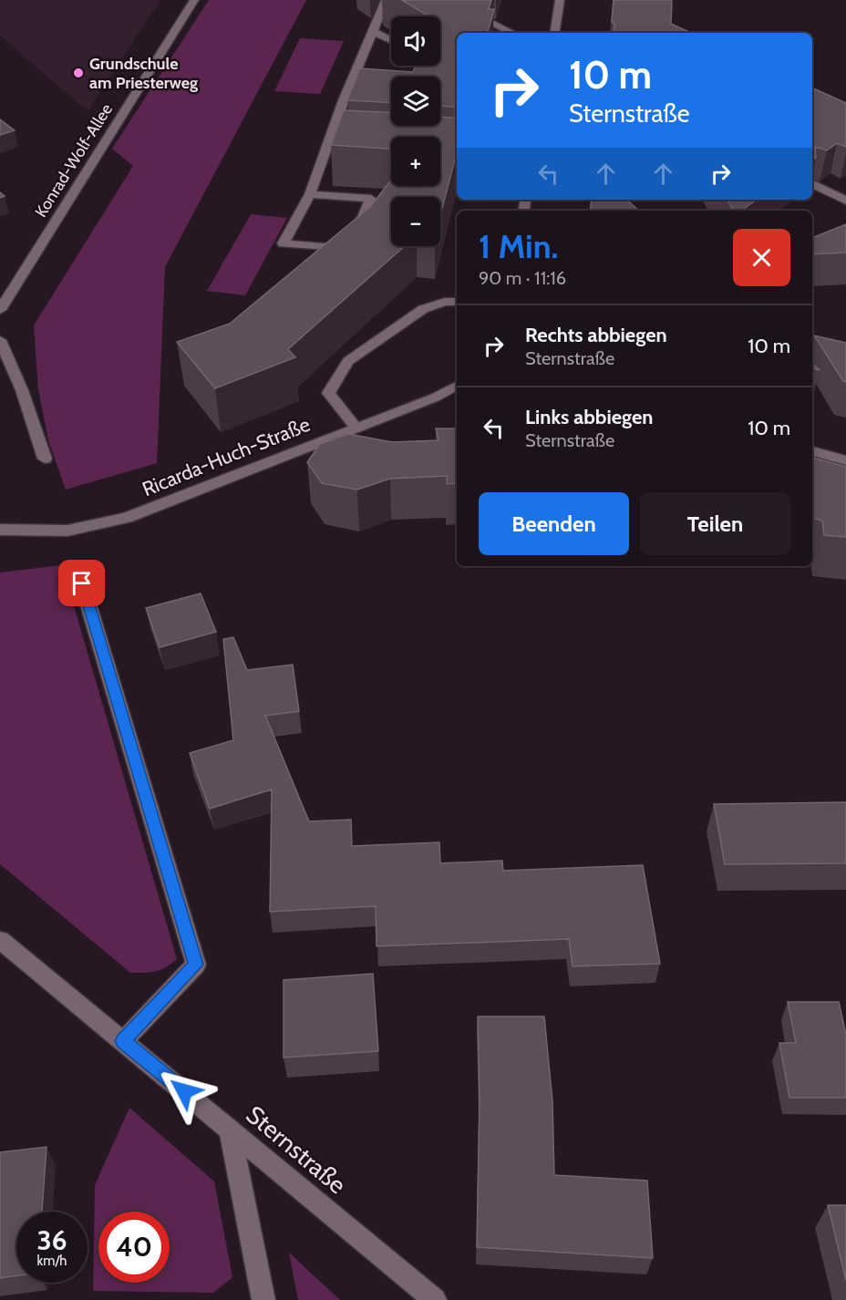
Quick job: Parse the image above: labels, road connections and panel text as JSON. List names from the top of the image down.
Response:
{
  "streets": {
    "street": ["Konrad-Wolf-Allee", "Ricarda-Huch-Straße", "Sternstraße"]
  },
  "places": ["Grundschule am Priesterweg"],
  "page": {
    "map_buttons": ["+", "−"],
    "turn": ["10 m", "Sternstraße"],
    "heading": ["1 Min.", "90 m · 11:16"],
    "list": [
      {
        "name": "Rechts abbiegen",
        "note": "Sternstraße",
        "value": "10 m"
      },
      {
        "name": "Links abbiegen",
        "note": "Sternstraße",
        "value": "10 m"
      }
    ],
    "buttons": ["Beenden", "Teilen"],
    "speed": "36 km/h",
    "limit": "40"
  }
}
